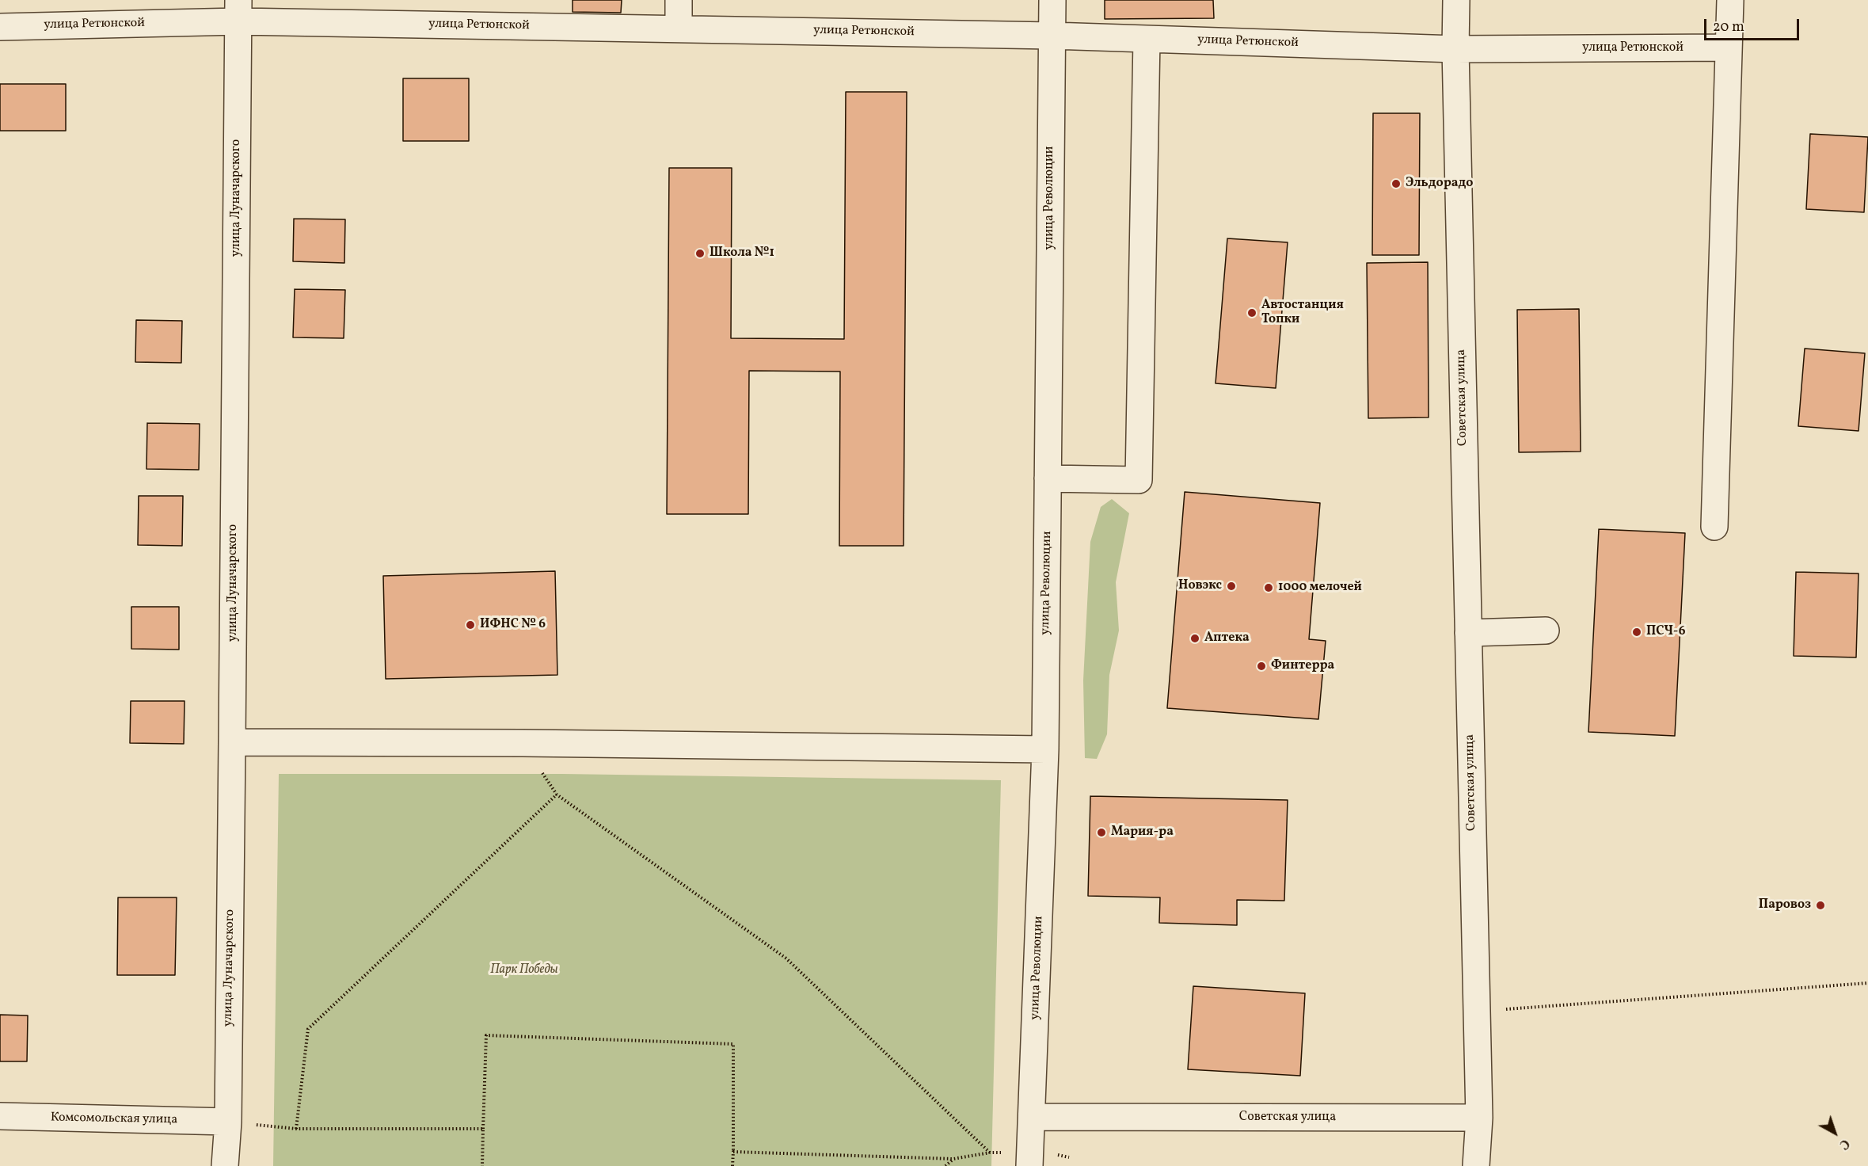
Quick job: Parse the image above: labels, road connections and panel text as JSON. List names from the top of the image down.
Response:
{
  "streets": {
    "street": [
      "улица Ретюнской",
      "улица Луначарского",
      "улица Революции",
      "Советская улица",
      "Комсомольская улица"
    ]
  },
  "crossings": [
    ["улица Ретюнской", "улица Луначарского"],
    ["улица Ретюнской", "улица Революции"],
    ["улица Ретюнской", "Советская улица"],
    ["улица Луначарского", "Комсомольская улица"],
    ["улица Революции", "Советская улица"]
  ],
  "parks": ["Парк Победы"],
  "places": [
    "Эльдорадо",
    "Школа №1",
    "Автостанция Топки",
    "Новэкс",
    "1000 мелочей",
    "ИФНС № 6",
    "ПСЧ-6",
    "Аптека",
    "Финтерра",
    "Мария-ра",
    "Паровоз"
  ],
  "scale_bar": "20 m",
  "north": "bottom right"
}
